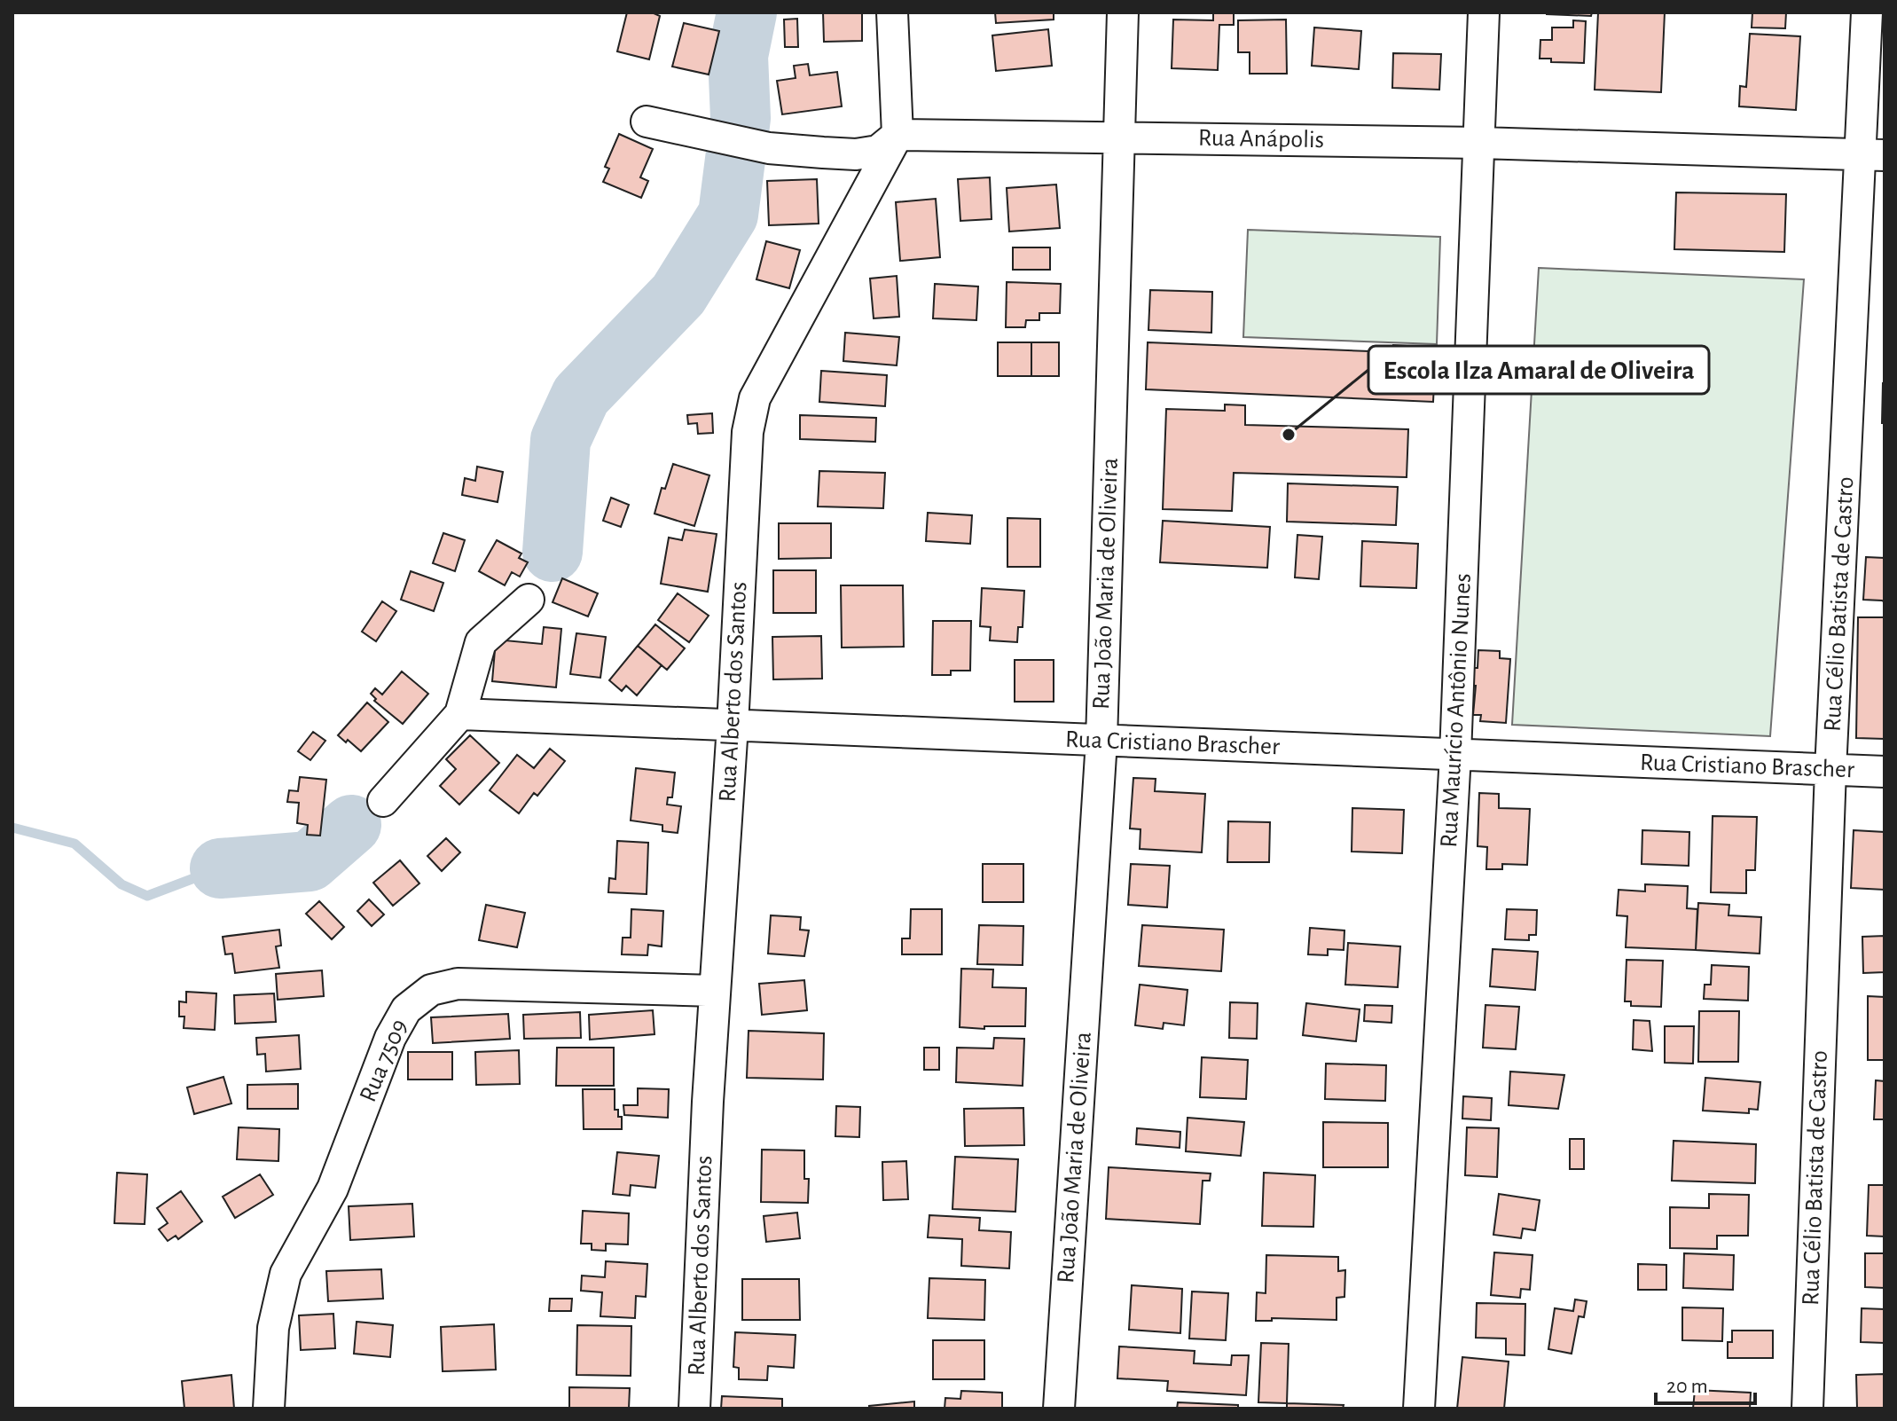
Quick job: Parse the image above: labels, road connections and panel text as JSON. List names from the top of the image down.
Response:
{
  "streets": {
    "street": [
      "Rua Anápolis",
      "Rua João Maria de Oliveira",
      "Rua Célio Batista de Castro",
      "Rua Alberto dos Santos",
      "Rua Maurício Antônio Nunes",
      "Rua Cristiano Brascher",
      "Rua 7509"
    ]
  },
  "crossings": [
    ["Rua Anápolis", "Rua João Maria de Oliveira"],
    ["Rua Anápolis", "Rua Célio Batista de Castro"],
    ["Rua Anápolis", "Rua Alberto dos Santos"],
    ["Rua Anápolis", "Rua Maurício Antônio Nunes"],
    ["Rua João Maria de Oliveira", "Rua Cristiano Brascher"],
    ["Rua Célio Batista de Castro", "Rua Cristiano Brascher"],
    ["Rua Alberto dos Santos", "Rua Cristiano Brascher"],
    ["Rua Alberto dos Santos", "Rua 7509"],
    ["Rua Maurício Antônio Nunes", "Rua Cristiano Brascher"]
  ],
  "places": ["Escola Ilza Amaral de Oliveira"],
  "scale_bar": "20 m"
}
